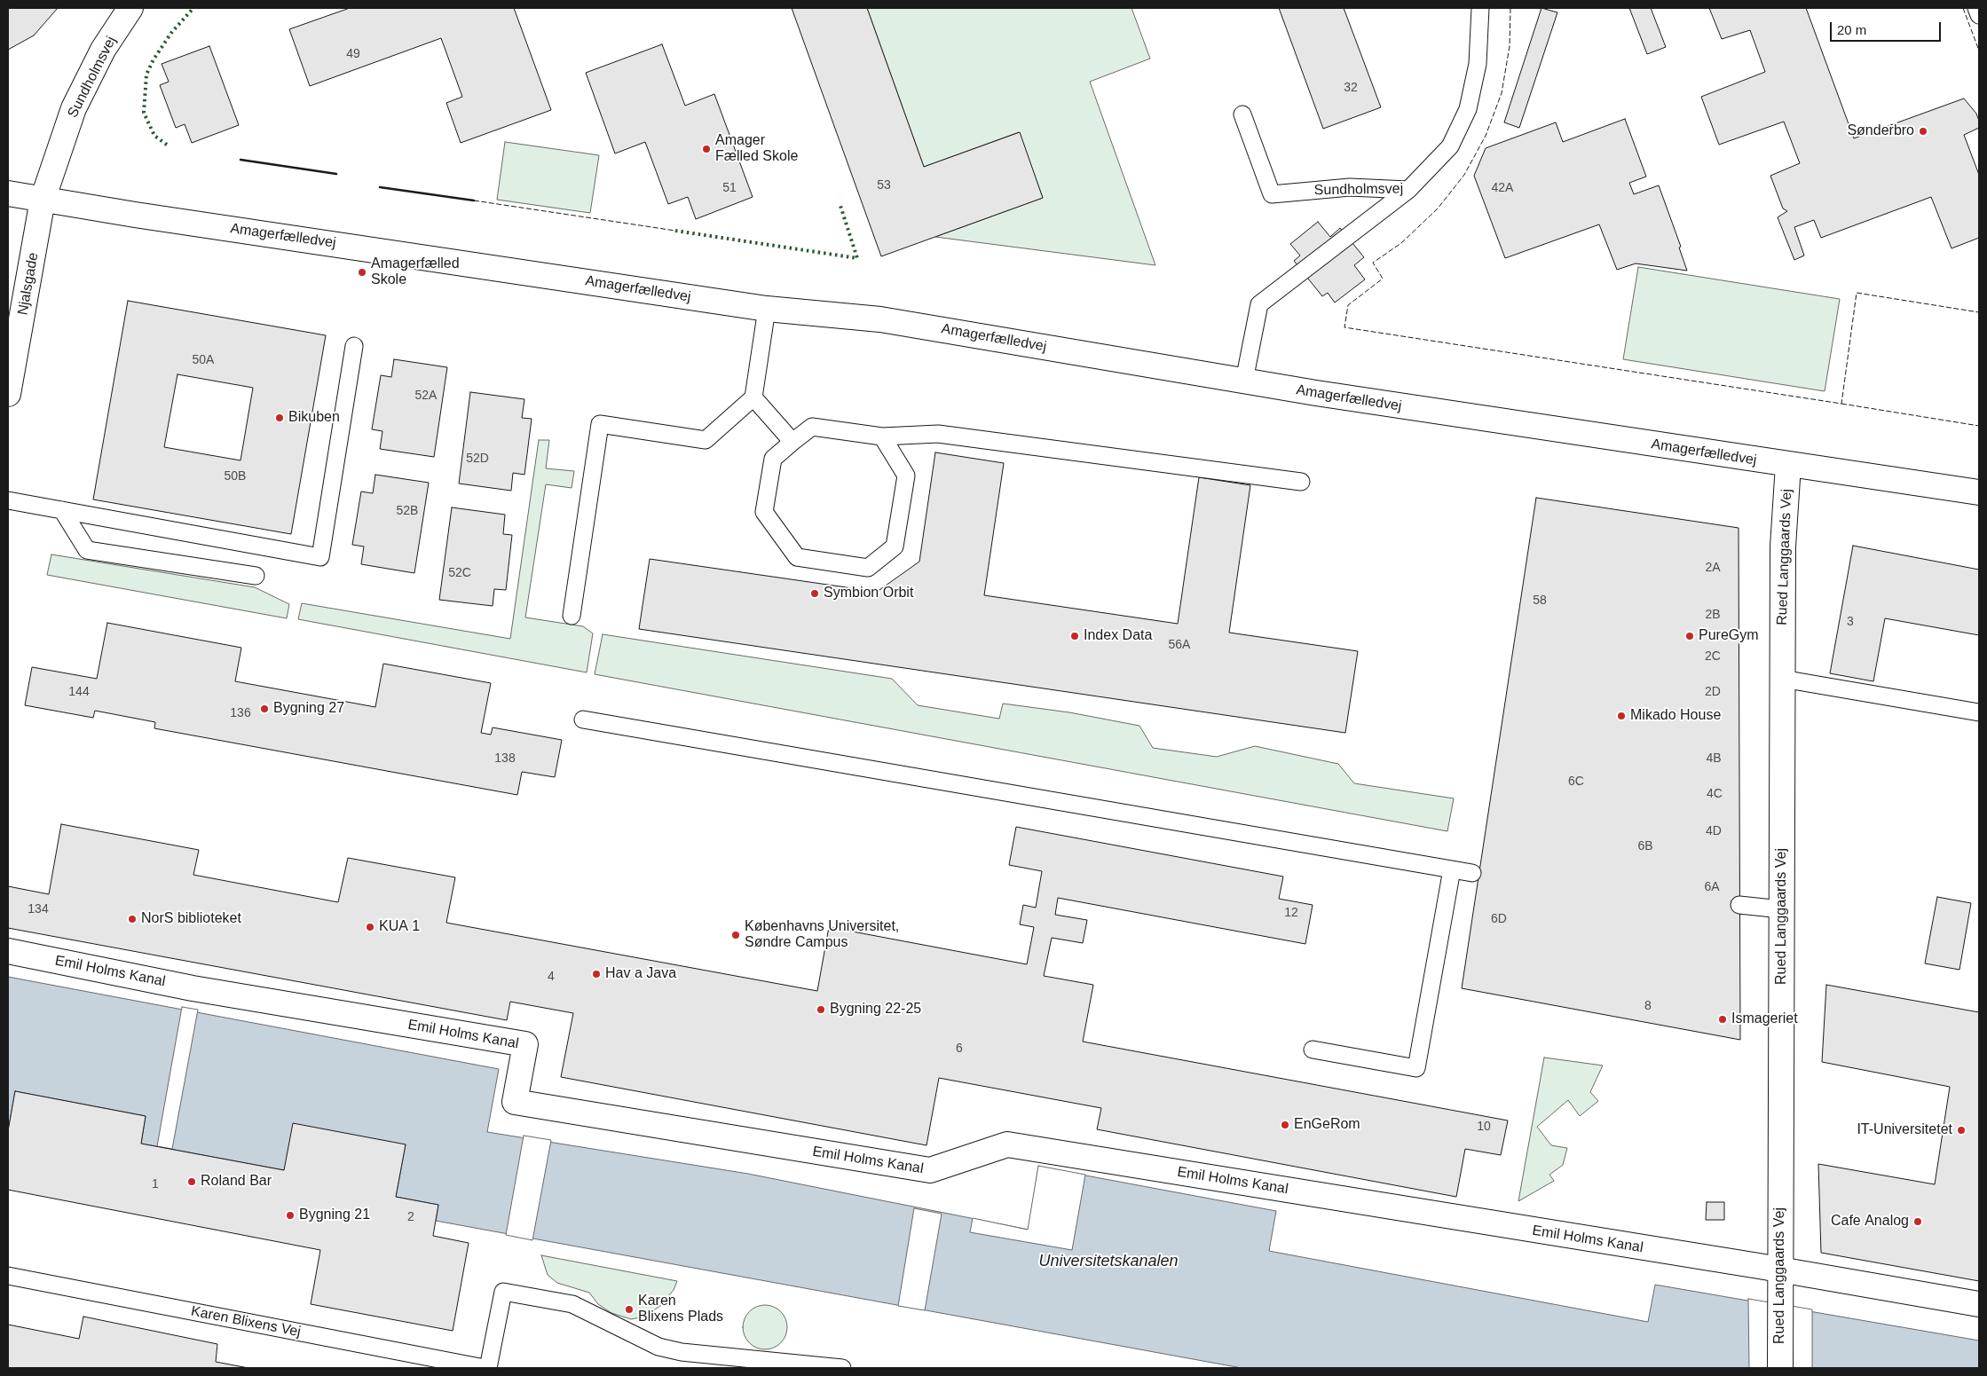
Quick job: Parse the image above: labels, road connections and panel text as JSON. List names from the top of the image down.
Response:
{
  "streets": {
    "street": [
      "Sundholmsvej",
      "Amagerfælledvej",
      "Njalsgade",
      "Rued Langgaards Vej",
      "Emil Holms Kanal"
    ],
    "lane": ["Karen Blixens Vej"]
  },
  "crossings": [
    ["Sundholmsvej", "Amagerfælledvej"],
    ["Sundholmsvej", "Njalsgade"],
    ["Amagerfælledvej", "Njalsgade"],
    ["Amagerfælledvej", "Rued Langgaards Vej"],
    ["Rued Langgaards Vej", "Emil Holms Kanal"]
  ],
  "water": ["Universitetskanalen"],
  "places": [
    "Sønderbro",
    "Amager Fælled Skole",
    "Amagerfælled Skole",
    "Bikuben",
    "Symbion Orbit",
    "Index Data",
    "PureGym",
    "Bygning 27",
    "Mikado House",
    "NorS biblioteket",
    "KUA 1",
    "Københavns Universitet, Søndre Campus",
    "Hav a Java",
    "Bygning 22-25",
    "Ismageriet",
    "EnGeRom",
    "IT-Universitetet",
    "Roland Bar",
    "Bygning 21",
    "Cafe Analog",
    "Karen Blixens Plads"
  ],
  "house_numbers": [
    "49",
    "32",
    "53",
    "51",
    "42A",
    "50A",
    "52A",
    "52D",
    "50B",
    "52B",
    "2A",
    "52C",
    "58",
    "2B",
    "3",
    "56A",
    "2C",
    "144",
    "2D",
    "136",
    "138",
    "4B",
    "6C",
    "4C",
    "4D",
    "6B",
    "6A",
    "134",
    "12",
    "6D",
    "4",
    "8",
    "6",
    "10",
    "1",
    "2"
  ],
  "scale_bar": "20 m"
}
